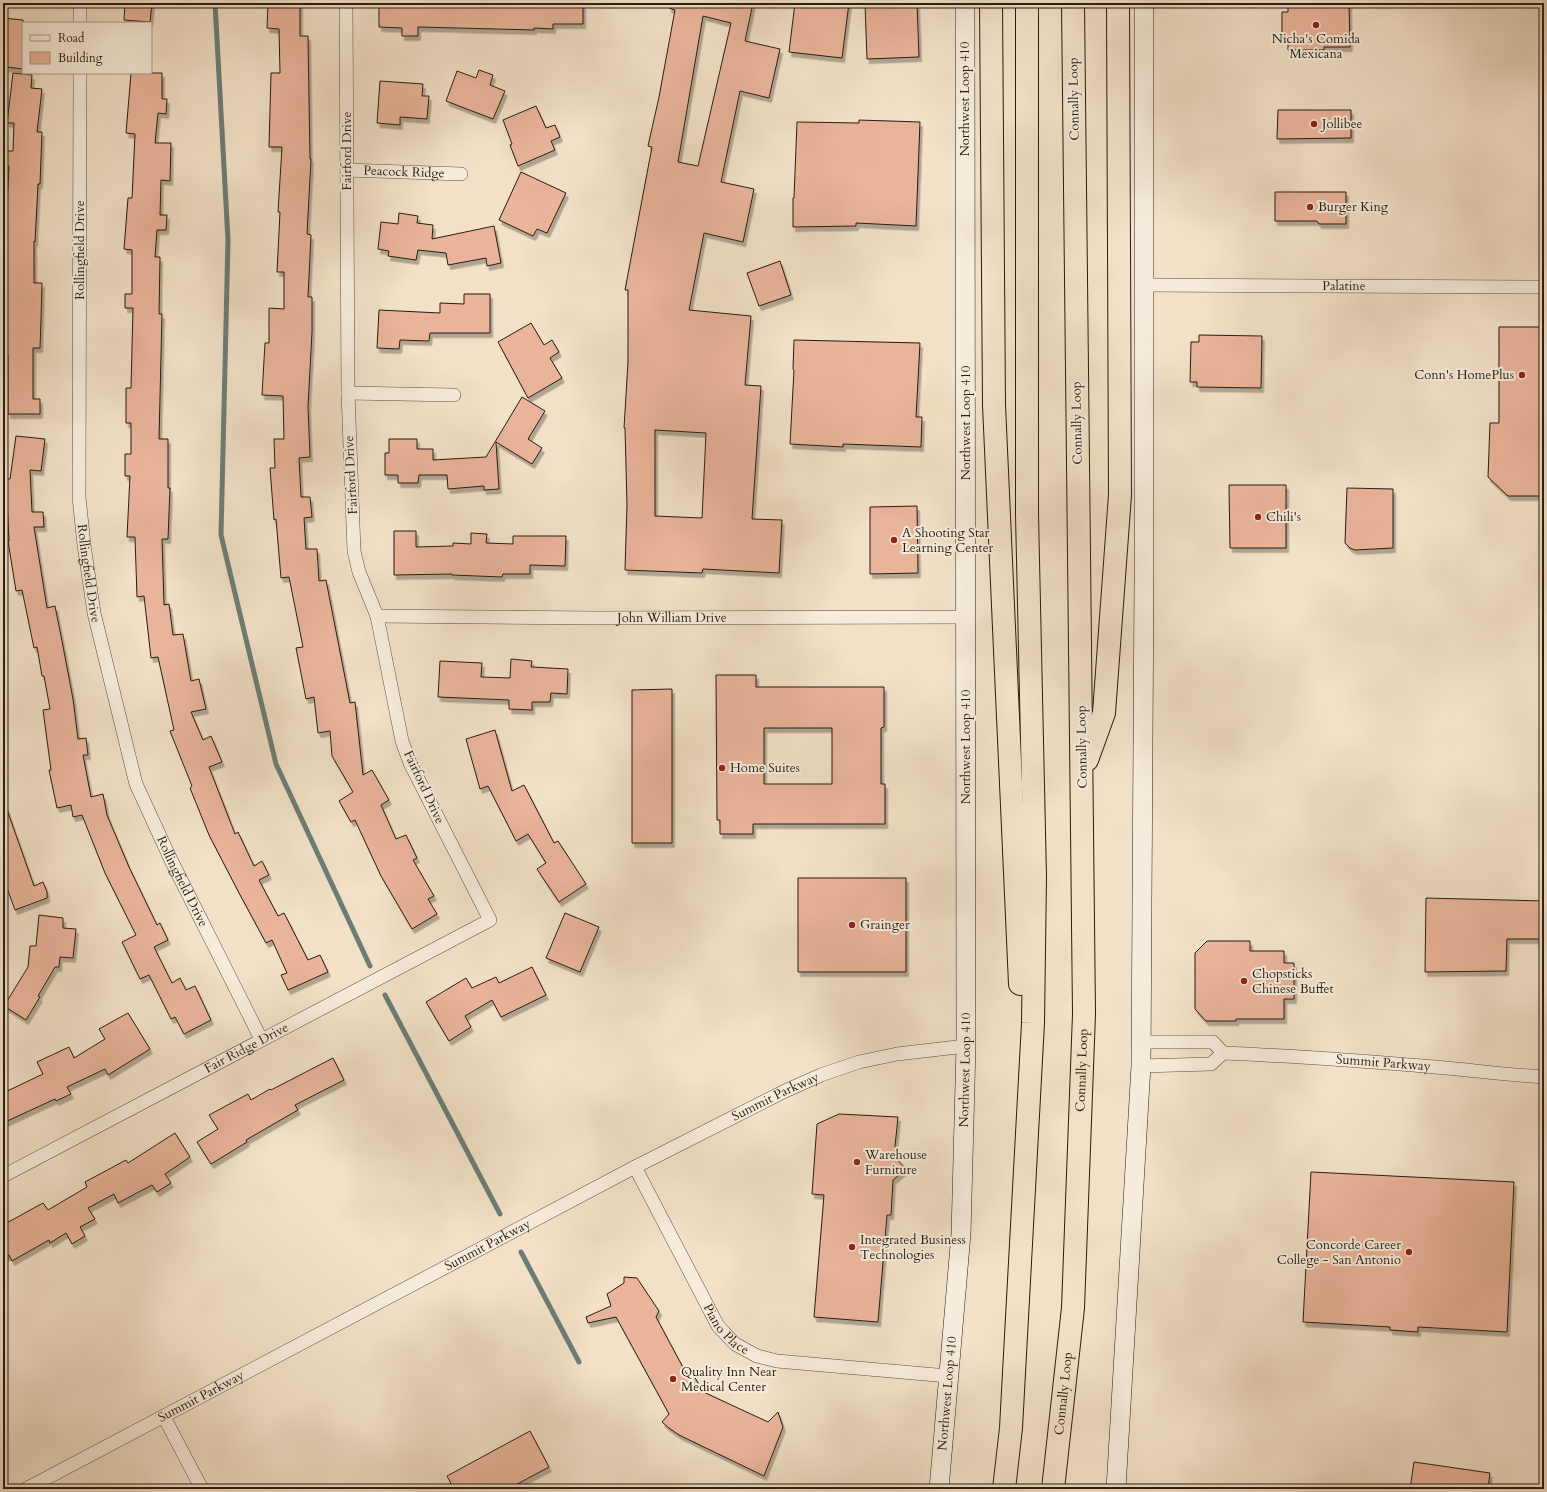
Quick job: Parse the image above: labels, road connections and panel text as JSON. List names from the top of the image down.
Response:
{
  "streets": {
    "highway": ["Connally Loop"],
    "main road": ["Northwest Loop 410"],
    "street": [
      "Fairford Drive",
      "Peacock Ridge",
      "Rollingfield Drive",
      "Palatine",
      "John William Drive",
      "Fair Ridge Drive",
      "Summit Parkway",
      "Piano Place"
    ]
  },
  "crossings": [
    ["Northwest Loop 410", "John William Drive"],
    ["Northwest Loop 410", "Summit Parkway"],
    ["Northwest Loop 410", "Piano Place"],
    ["Fairford Drive", "Peacock Ridge"],
    ["Fairford Drive", "John William Drive"],
    ["Fairford Drive", "Fair Ridge Drive"],
    ["Rollingfield Drive", "Fair Ridge Drive"],
    ["Summit Parkway", "Piano Place"]
  ],
  "places": [
    "Nicha's Comida Mexicana",
    "Jollibee",
    "Burger King",
    "Conn's HomePlus",
    "Chili's",
    "A Shooting Star Learning Center",
    "Home Suites",
    "Grainger",
    "Chopsticks Chinese Buffet",
    "Warehouse Furniture",
    "Integrated Business Technologies",
    "Concorde Career College - San Antonio",
    "Quality Inn Near Medical Center"
  ],
  "legend": ["Road", "Building"]
}
